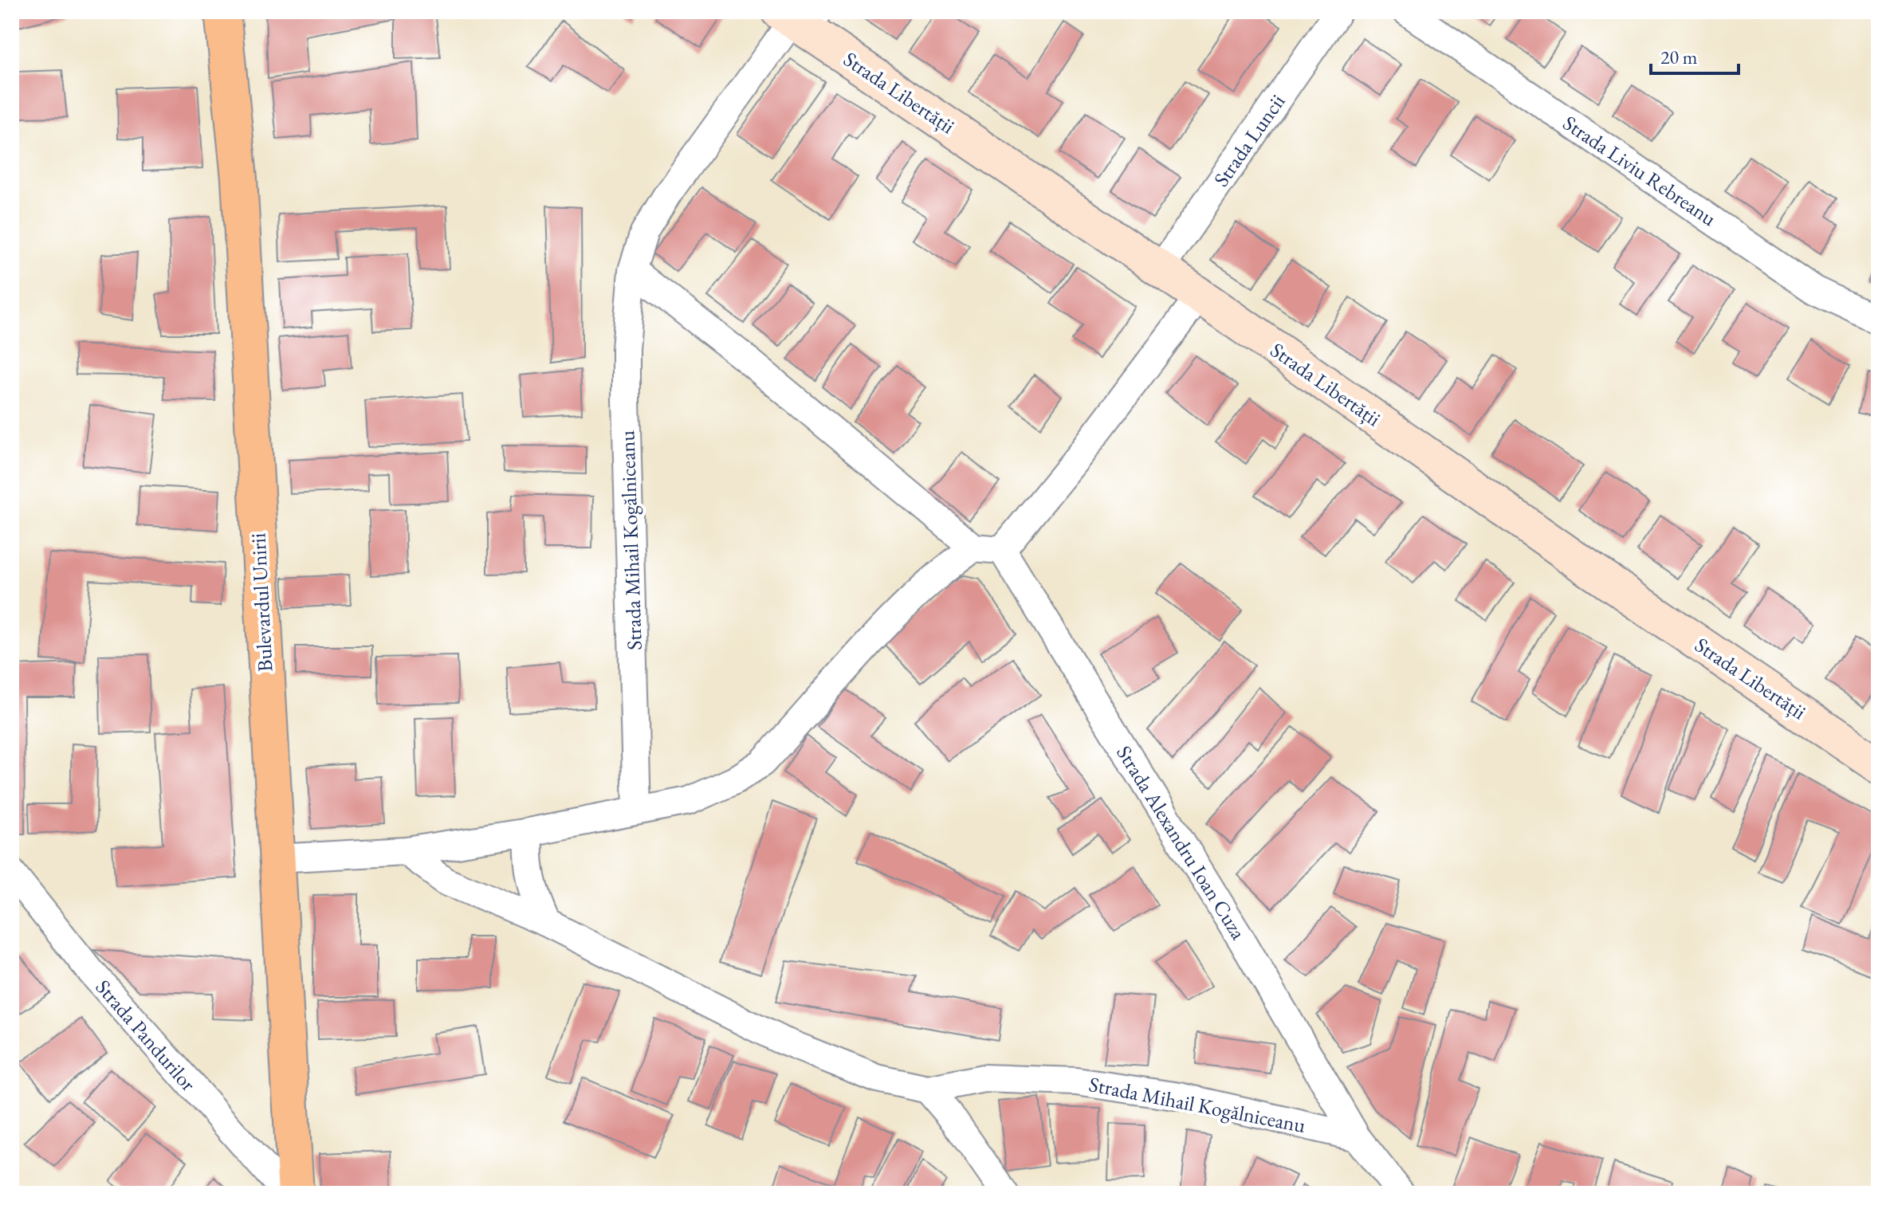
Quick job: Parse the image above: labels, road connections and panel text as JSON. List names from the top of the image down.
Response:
{
  "streets": {
    "main road": ["Bulevardul Unirii"],
    "street": [
      "Strada Libertății",
      "Strada Luncii",
      "Strada Liviu Rebreanu",
      "Strada Mihail Kogălniceanu",
      "Strada Alexandru Ioan Cuza",
      "Strada Pandurilor"
    ]
  },
  "crossings": [
    ["Strada Libertății", "Strada Luncii"],
    ["Strada Libertății", "Strada Mihail Kogălniceanu"],
    ["Strada Mihail Kogălniceanu", "Strada Alexandru Ioan Cuza"]
  ],
  "scale_bar": "20 m"
}
